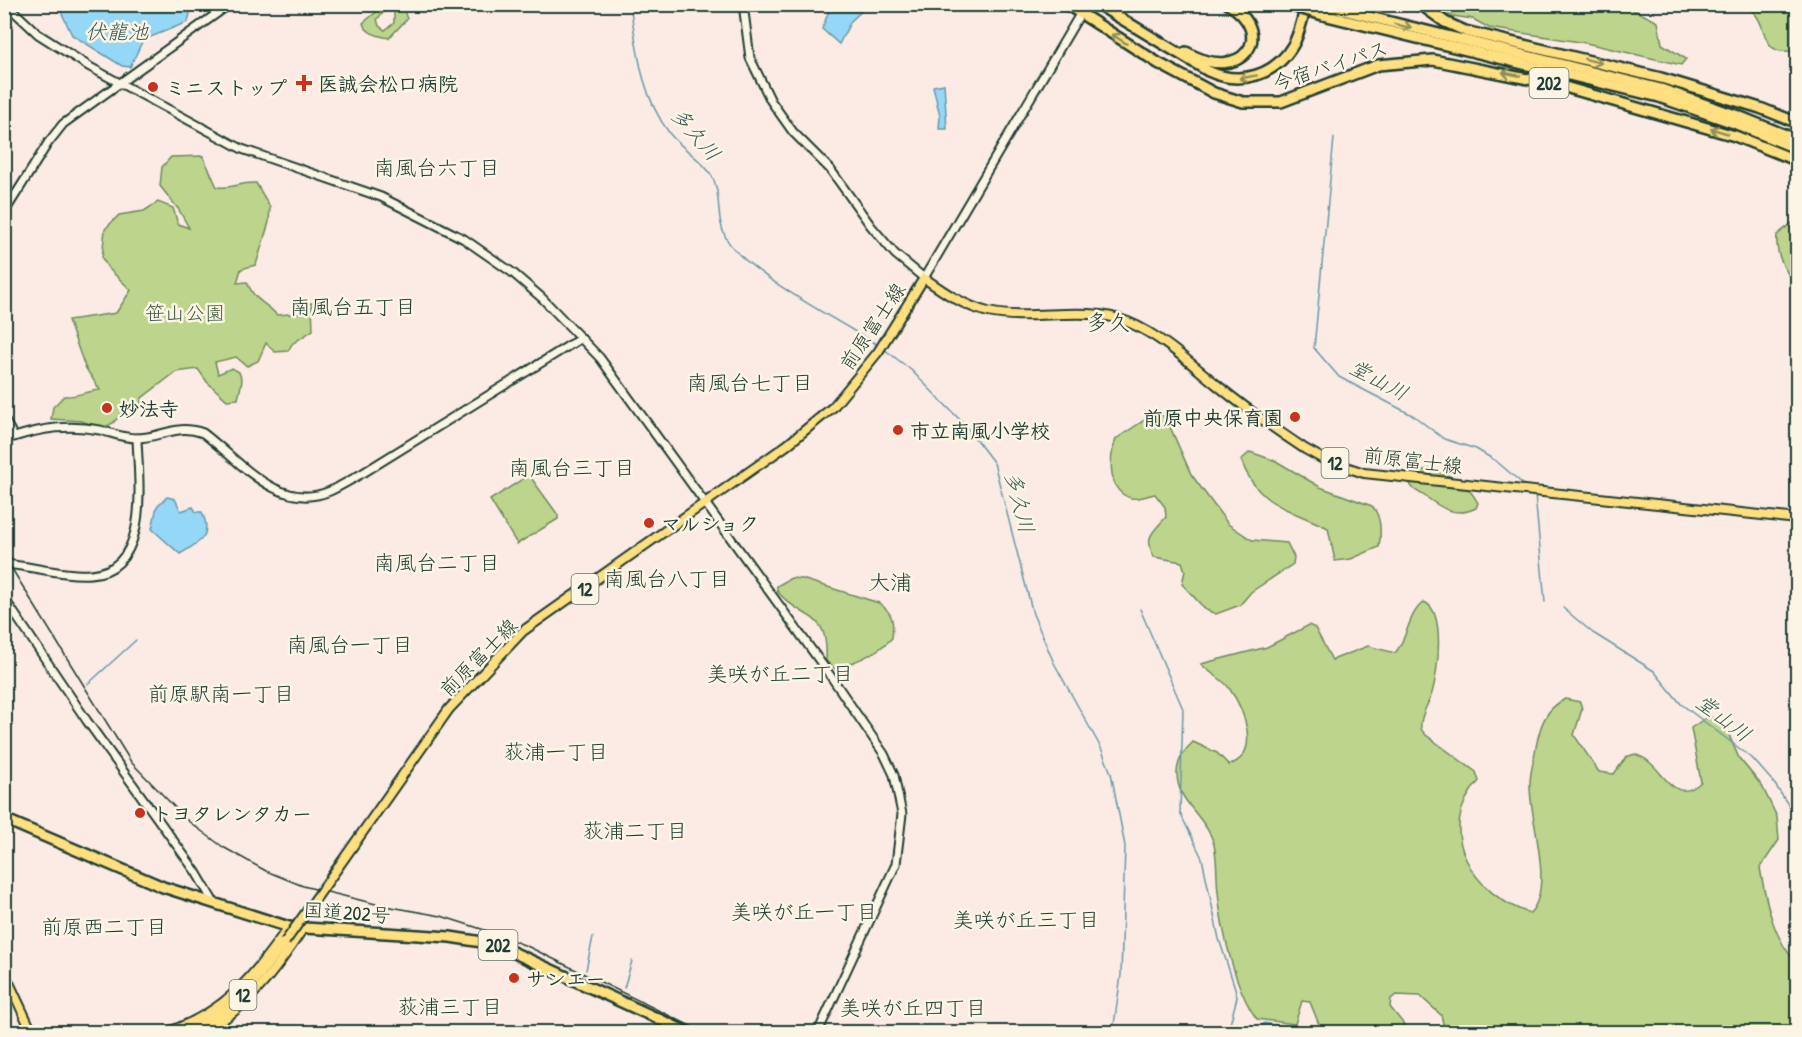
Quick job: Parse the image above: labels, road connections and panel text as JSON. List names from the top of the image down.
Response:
{
  "streets": {
    "highway": ["今宿バイパス", "202", "国道202号"],
    "main road": ["前原富士線", "12"]
  },
  "districts": [
    "南風台六丁目",
    "南風台五丁目",
    "多久",
    "南風台七丁目",
    "南風台三丁目",
    "南風台二丁目",
    "南風台八丁目",
    "大浦",
    "南風台一丁目",
    "美咲が丘二丁目",
    "前原駅南一丁目",
    "荻浦一丁目",
    "荻浦二丁目",
    "美咲が丘一丁目",
    "美咲が丘三丁目",
    "前原西二丁目",
    "荻浦三丁目",
    "美咲が丘四丁目"
  ],
  "water": ["伏龍池", "多久川", "堂山川"],
  "parks": ["笹山公園"],
  "places": {
    "health": ["医誠会松口病院"],
    "other": [
      "ミニストップ",
      "妙法寺",
      "前原中央保育園",
      "市立南風小学校",
      "マルショク",
      "トヨタレンタカー",
      "サンエー"
    ]
  }
}
